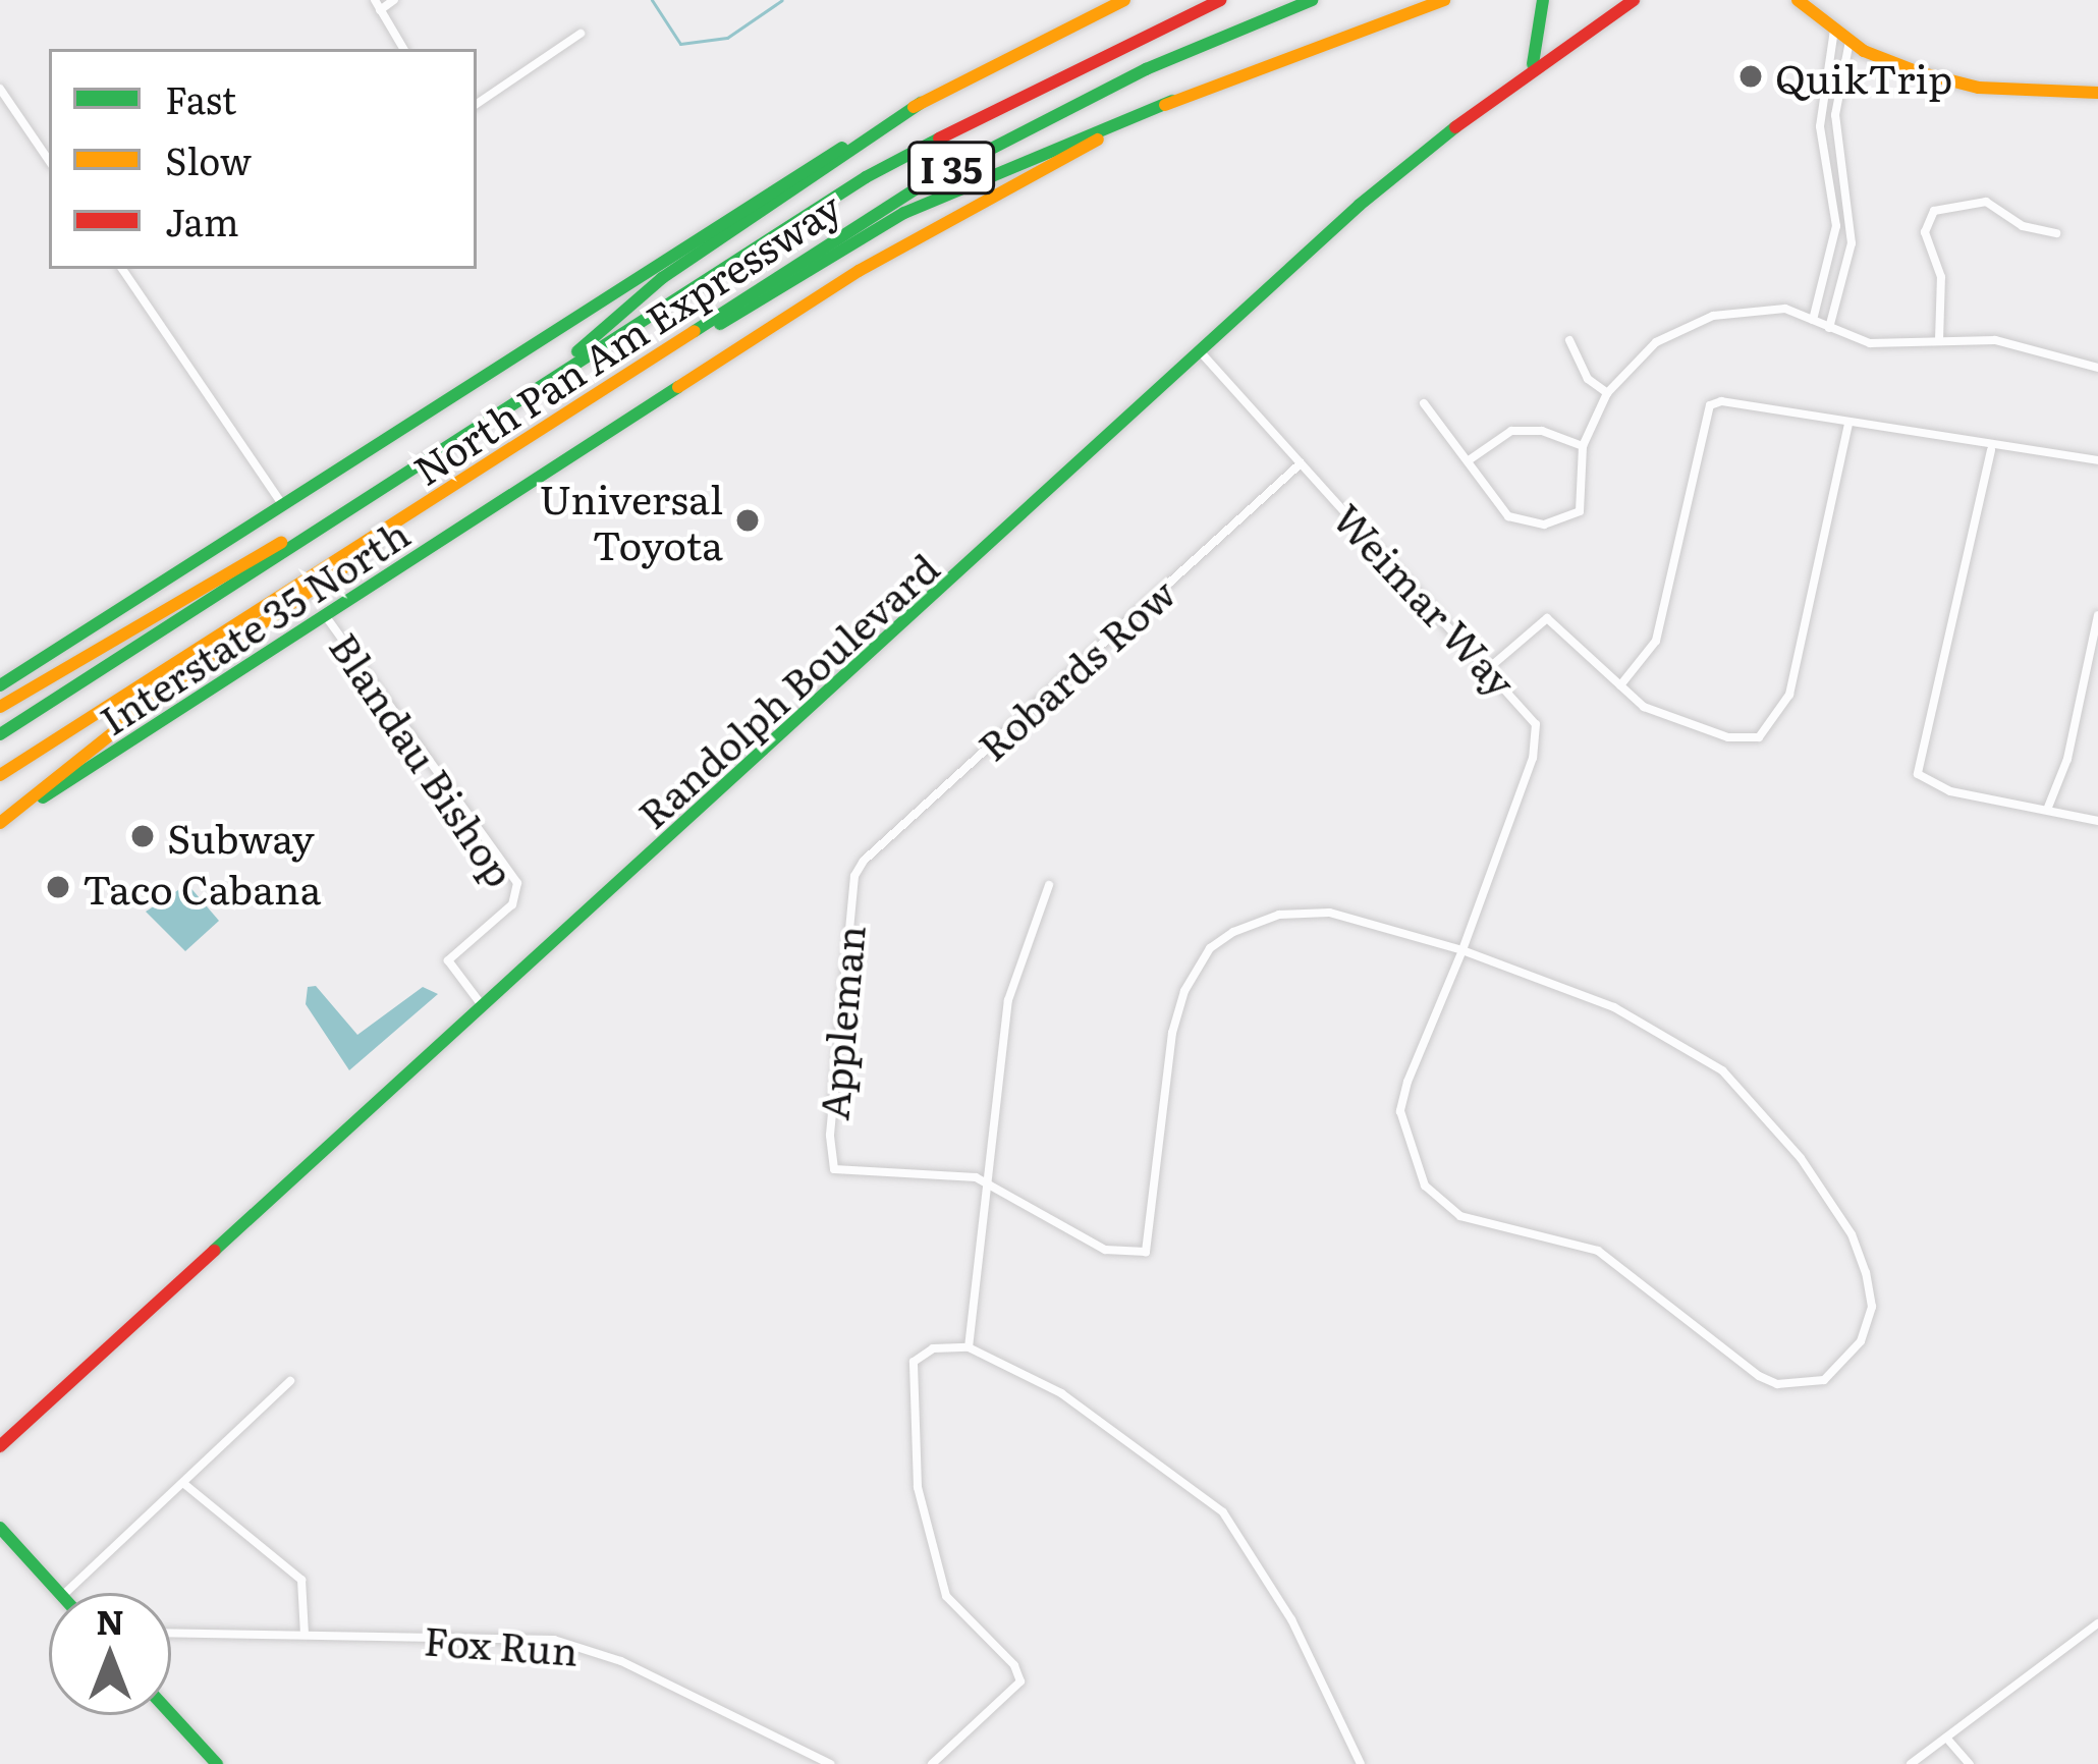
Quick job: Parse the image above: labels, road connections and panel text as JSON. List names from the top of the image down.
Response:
{
  "streets": {
    "main road": [
      "I 35",
      "North Pan Am Expressway",
      "Interstate 35 North",
      "Randolph Boulevard"
    ],
    "street": [
      "Weimar Way",
      "Robards Row",
      "Blandau Bishop",
      "Appleman",
      "Fox Run"
    ]
  },
  "crossings": [
    ["Weimar Way", "Robards Row"],
    ["Weimar Way", "Randolph Boulevard"],
    ["Interstate 35 North", "Blandau Bishop"],
    ["Robards Row", "Appleman"],
    ["Randolph Boulevard", "Blandau Bishop"]
  ],
  "places": [
    "QuikTrip",
    "Universal Toyota",
    "Subway",
    "Taco Cabana"
  ],
  "legend": ["Fast", "Slow", "Jam"],
  "north": "top"
}
